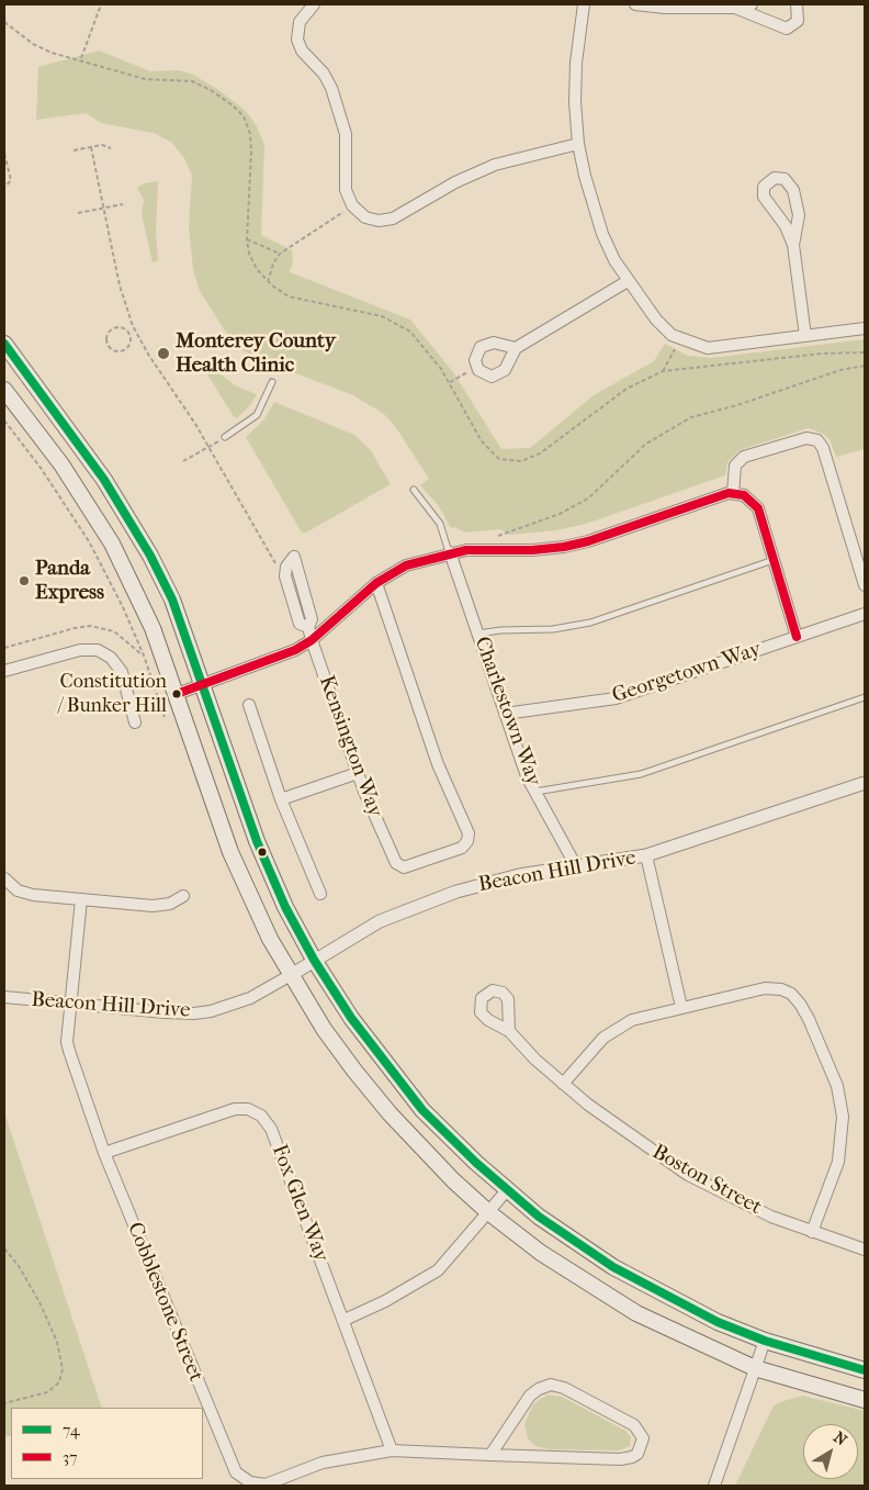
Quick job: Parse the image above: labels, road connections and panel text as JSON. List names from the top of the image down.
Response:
{
  "streets": {
    "street": [
      "Georgetown Way",
      "Charlestown Way",
      "Kensington Way",
      "Beacon Hill Drive",
      "Boston Street",
      "Fox Glen Way",
      "Cobblestone Street"
    ]
  },
  "crossings": [
    ["Georgetown Way", "Charlestown Way"],
    ["Charlestown Way", "Beacon Hill Drive"],
    ["Beacon Hill Drive", "Cobblestone Street"],
    ["Fox Glen Way", "Cobblestone Street"]
  ],
  "places": ["Monterey County Health Clinic", "Panda Express", "Constitution / Bunker Hill"],
  "lines": ["transit line 74", "transit line 37"],
  "legend": ["74", "37"],
  "north": "top right"
}
